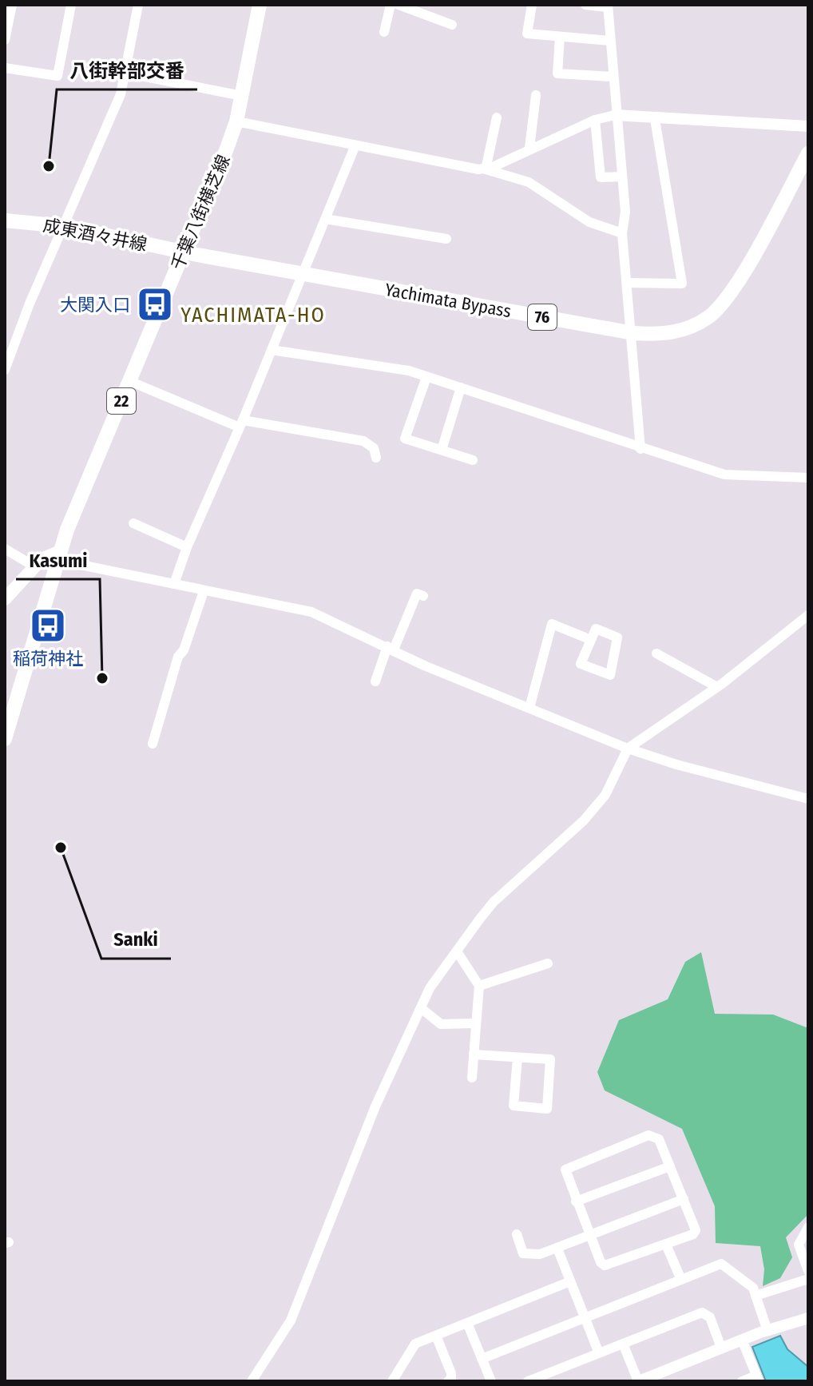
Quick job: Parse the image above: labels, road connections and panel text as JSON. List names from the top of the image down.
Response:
{
  "streets": {
    "main road": [
      "千葉八街横芝線",
      "成東酒々井線",
      "Yachimata Bypass",
      "76",
      "22"
    ]
  },
  "crossings": [
    ["千葉八街横芝線", "成東酒々井線"],
    ["千葉八街横芝線", "Yachimata Bypass"],
    ["成東酒々井線", "Yachimata Bypass"]
  ],
  "districts": ["YACHIMATA-HO"],
  "places": {
    "other": ["八街幹部交番", "Kasumi", "Sanki"],
    "bus stop": ["大関入口", "稲荷神社"]
  }
}
